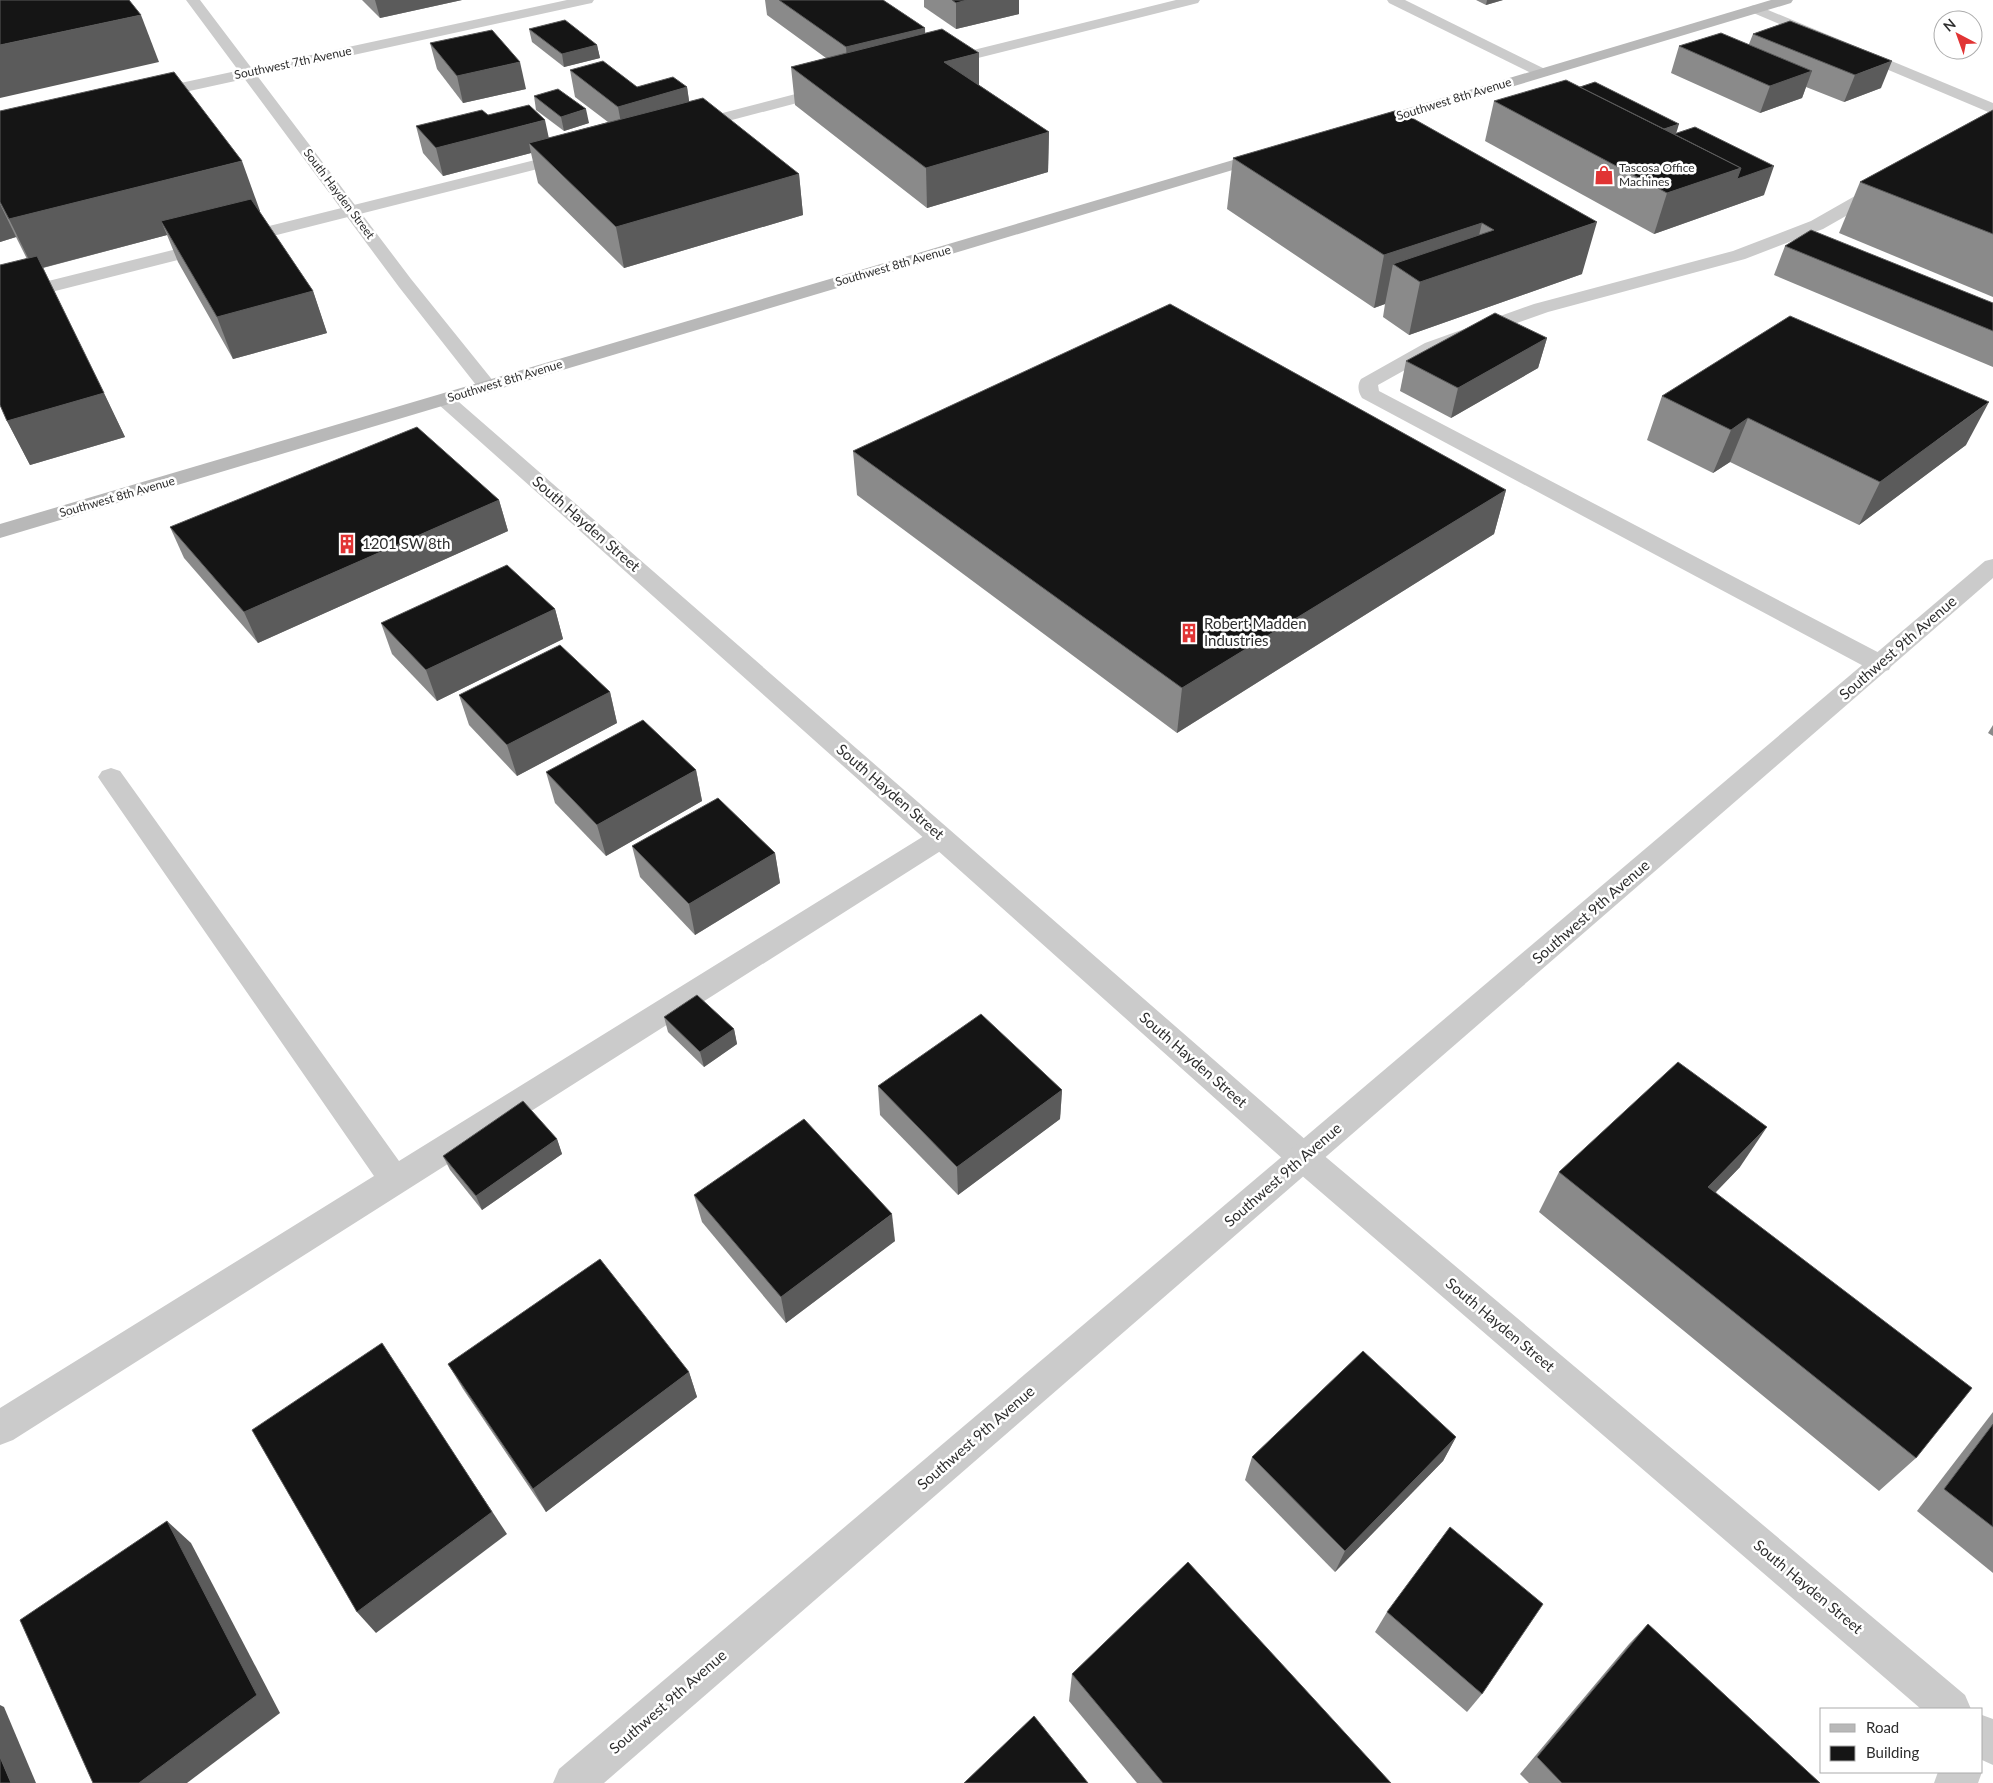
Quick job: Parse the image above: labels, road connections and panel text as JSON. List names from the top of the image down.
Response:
{
  "streets": {
    "main road": ["Southwest 8th Avenue"],
    "street": ["Southwest 7th Avenue", "South Hayden Street", "Southwest 9th Avenue"]
  },
  "crossings": [
    ["Southwest 7th Avenue", "South Hayden Street"],
    ["Southwest 8th Avenue", "South Hayden Street"],
    ["South Hayden Street", "Southwest 9th Avenue"]
  ],
  "places": {
    "shop": ["Tascosa Office Machines"],
    "building": ["1201 SW 8th", "Robert Madden Industries"]
  },
  "legend": ["Road", "Building"],
  "north": "top left"
}
